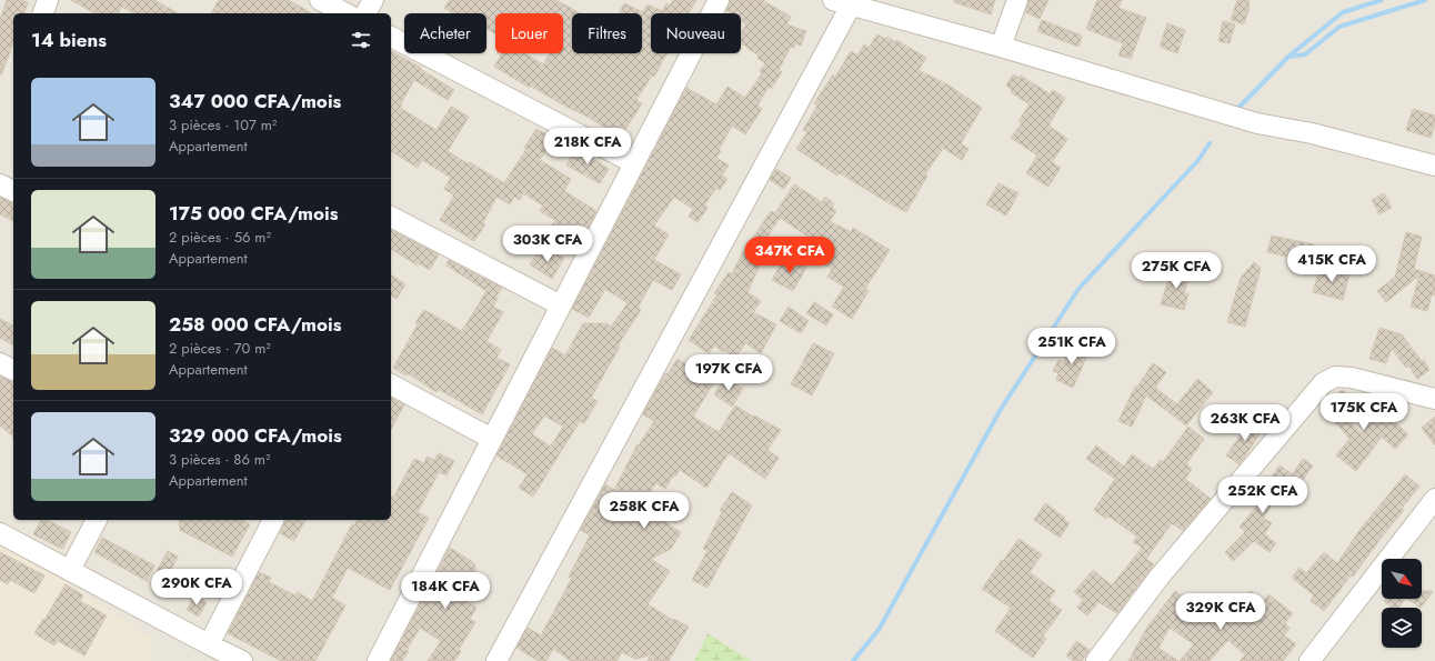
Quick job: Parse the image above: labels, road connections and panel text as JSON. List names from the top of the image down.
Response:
{
  "north": "bottom right",
  "page": {
    "chip": [
      "Acheter",
      "Louer",
      "Filtres",
      "Nouveau"
    ],
    "heading": "14 biens",
    "list": [
      {
        "name": "347 000 CFA/mois",
        "note": "3 pièces · 107 m² · Appartement"
      },
      {
        "name": "175 000 CFA/mois",
        "note": "2 pièces · 56 m² · Appartement"
      },
      {
        "name": "258 000 CFA/mois",
        "note": "2 pièces · 70 m² · Appartement"
      },
      {
        "name": "329 000 CFA/mois",
        "note": "3 pièces · 86 m² · Appartement"
      }
    ],
    "price": [
      "218K CFA",
      "303K CFA",
      "347K CFA",
      "415K CFA",
      "275K CFA",
      "251K CFA",
      "197K CFA",
      "175K CFA",
      "263K CFA",
      "252K CFA",
      "258K CFA",
      "290K CFA",
      "184K CFA",
      "329K CFA"
    ]
  }
}
